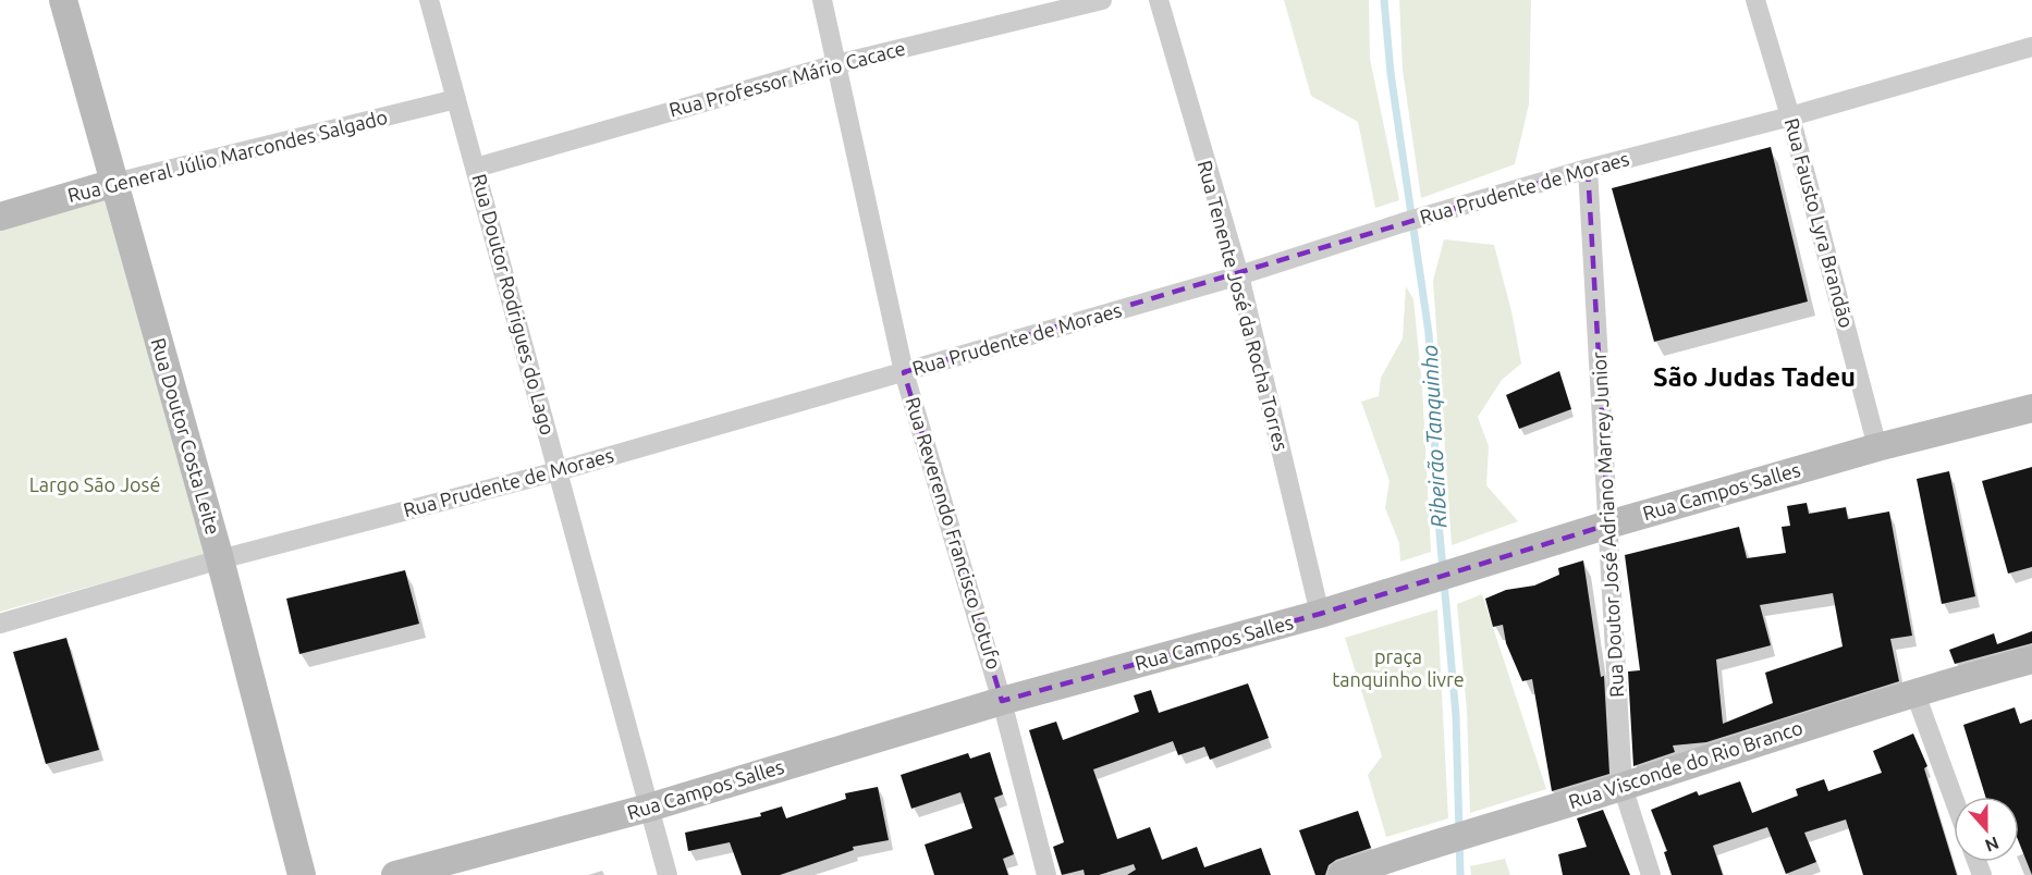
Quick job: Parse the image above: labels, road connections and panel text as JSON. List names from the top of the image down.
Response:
{
  "streets": {
    "street": [
      "Rua Professor Mário Cacace",
      "Rua General Júlio Marcondes Salgado",
      "Rua Prudente de Moraes",
      "Rua Fausto Lyra Brandão",
      "Rua Doutor Rodrigues do Lago",
      "Rua Tenente José da Rocha Torres",
      "Rua Doutor Costa Leite",
      "Rua Campos Salles",
      "Rua Doutor José Adriano Marrey Junior",
      "Rua Reverendo Francisco Lotufo",
      "Rua Visconde do Rio Branco"
    ]
  },
  "crossings": [
    ["Rua Professor Mário Cacace", "Rua Doutor Rodrigues do Lago"],
    ["Rua Professor Mário Cacace", "Rua Reverendo Francisco Lotufo"],
    ["Rua General Júlio Marcondes Salgado", "Rua Doutor Rodrigues do Lago"],
    ["Rua General Júlio Marcondes Salgado", "Rua Doutor Costa Leite"],
    ["Rua Prudente de Moraes", "Rua Fausto Lyra Brandão"],
    ["Rua Prudente de Moraes", "Rua Doutor Rodrigues do Lago"],
    ["Rua Prudente de Moraes", "Rua Tenente José da Rocha Torres"],
    ["Rua Prudente de Moraes", "Rua Doutor Costa Leite"],
    ["Rua Prudente de Moraes", "Rua Doutor José Adriano Marrey Junior"],
    ["Rua Prudente de Moraes", "Rua Reverendo Francisco Lotufo"],
    ["Rua Fausto Lyra Brandão", "Rua Campos Salles"],
    ["Rua Doutor Rodrigues do Lago", "Rua Campos Salles"],
    ["Rua Tenente José da Rocha Torres", "Rua Campos Salles"],
    ["Rua Campos Salles", "Rua Doutor José Adriano Marrey Junior"],
    ["Rua Campos Salles", "Rua Reverendo Francisco Lotufo"],
    ["Rua Doutor José Adriano Marrey Junior", "Rua Visconde do Rio Branco"]
  ],
  "districts": ["São Judas Tadeu"],
  "water": ["Ribeirão Tanquinho"],
  "parks": ["Largo São José", "praça tanquinho livre"],
  "north": "bottom"
}
